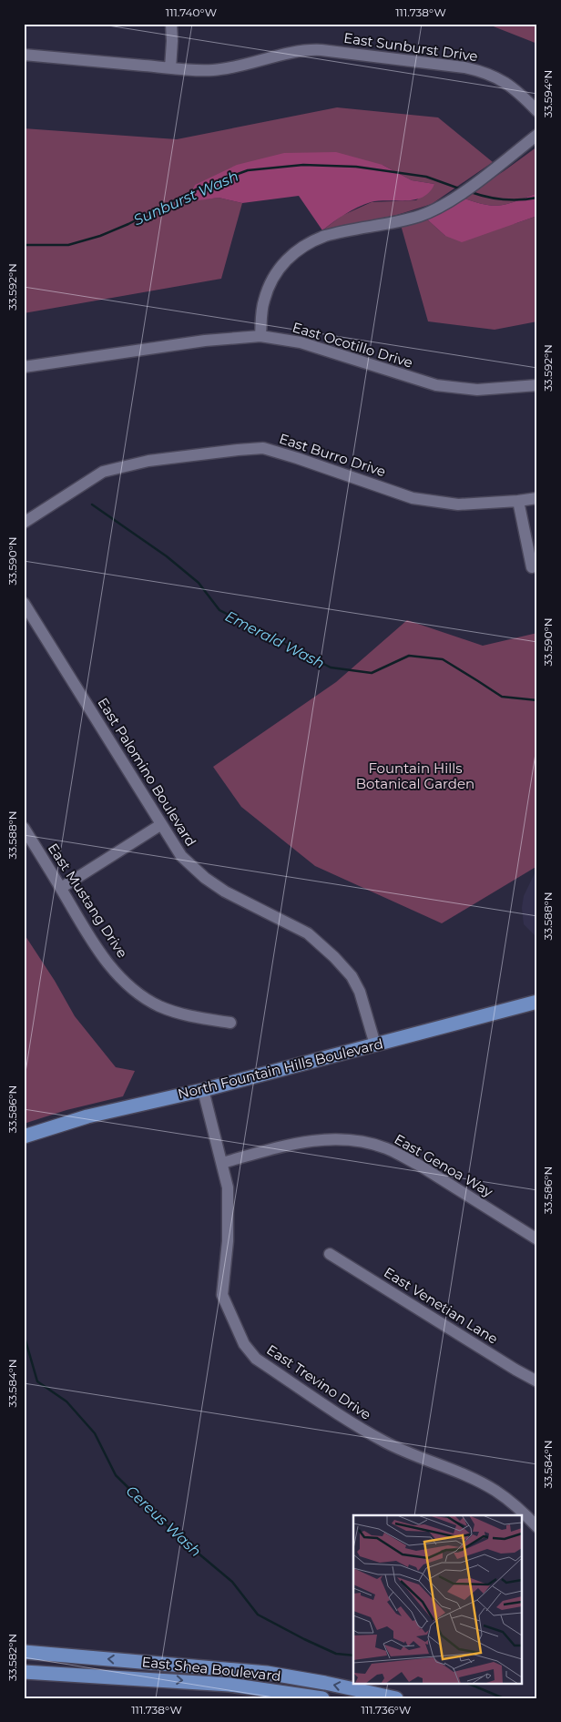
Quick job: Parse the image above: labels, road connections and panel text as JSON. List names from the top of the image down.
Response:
{
  "streets": {
    "main road": ["North Fountain Hills Boulevard", "East Shea Boulevard"],
    "street": [
      "East Sunburst Drive",
      "East Ocotillo Drive",
      "East Burro Drive",
      "East Palomino Boulevard",
      "East Mustang Drive",
      "East Genoa Way",
      "East Venetian Lane",
      "East Trevino Drive"
    ]
  },
  "crossings": [
    ["East Palomino Boulevard", "North Fountain Hills Boulevard"],
    ["North Fountain Hills Boulevard", "East Trevino Drive"],
    ["East Genoa Way", "East Trevino Drive"]
  ],
  "water": ["Sunburst Wash", "Emerald Wash", "Cereus Wash"],
  "parks": ["Fountain Hills Botanical Garden"],
  "coordinates": [
    "111.740°W",
    "111.738°W",
    "33.594°N",
    "33.592°N",
    "33.590°N",
    "33.588°N",
    "33.586°N",
    "33.584°N",
    "33.582°N",
    "111.736°W"
  ]
}
